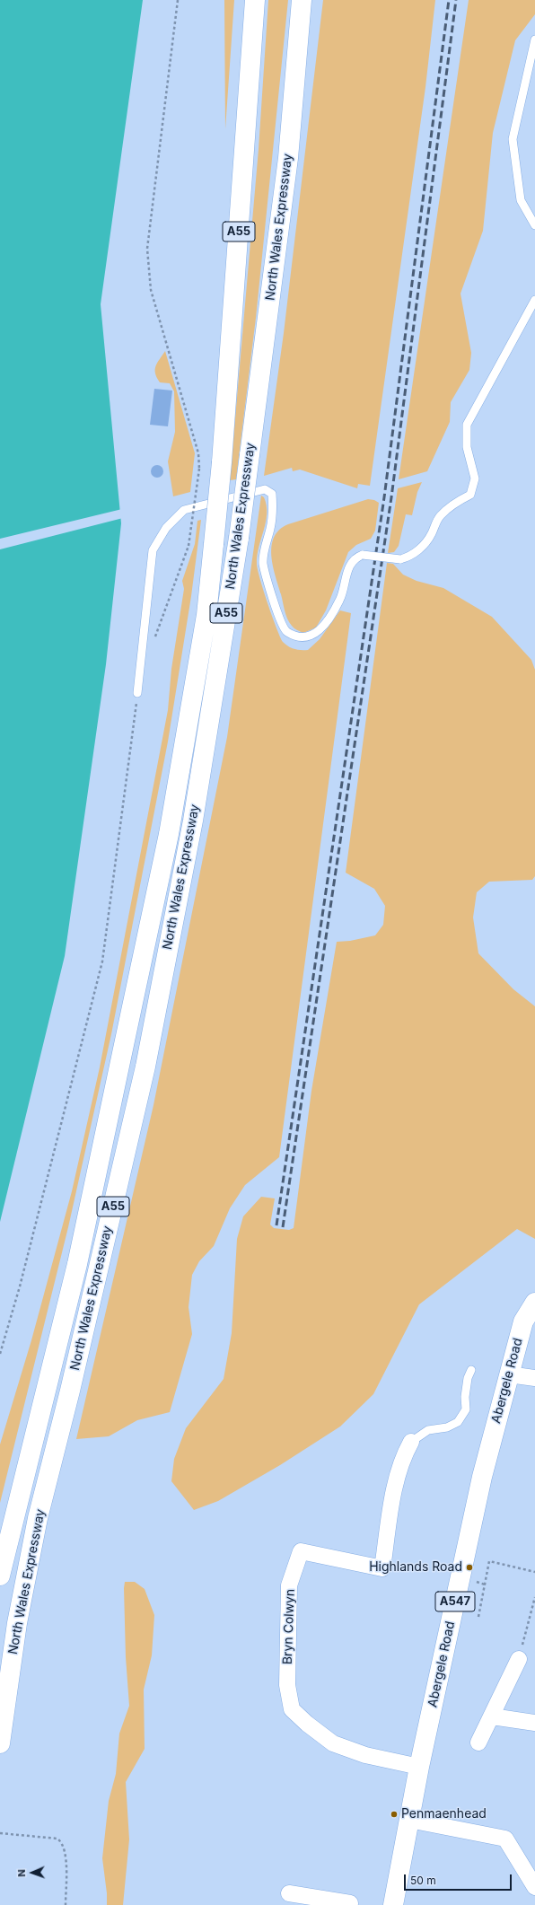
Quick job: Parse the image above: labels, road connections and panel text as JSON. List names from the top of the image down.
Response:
{
  "streets": {
    "main road": [
      "North Wales Expressway",
      "A55",
      "Abergele Road",
      "A547"
    ],
    "street": ["Bryn Colwyn"]
  },
  "crossings": [
    ["Abergele Road", "Bryn Colwyn"]
  ],
  "places": ["Highlands Road", "Penmaenhead"],
  "scale_bar": "50 m",
  "north": "left"
}
